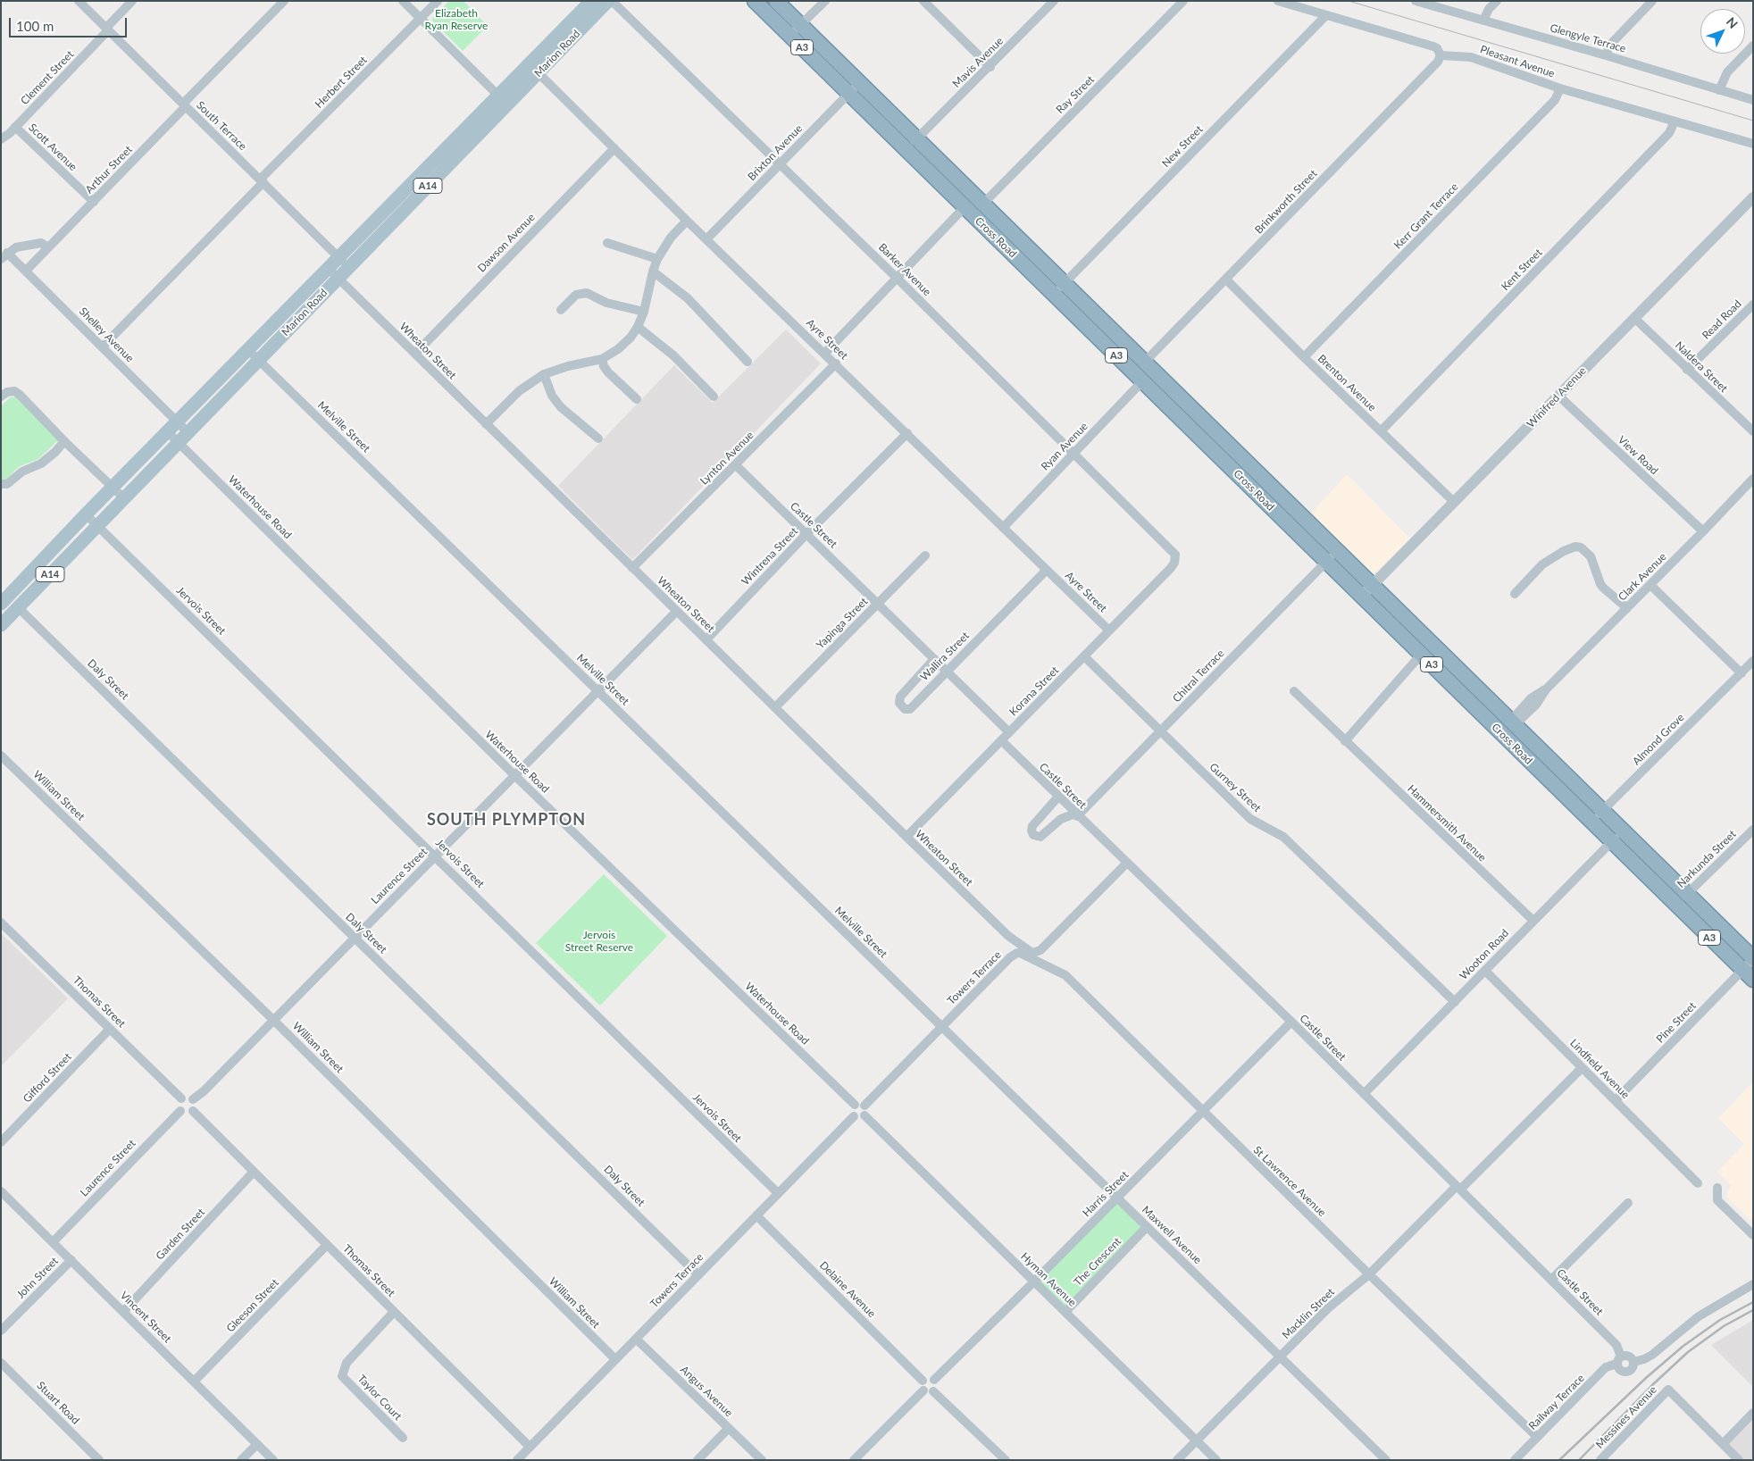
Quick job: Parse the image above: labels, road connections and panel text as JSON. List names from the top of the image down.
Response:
{
  "streets": {
    "highway": ["A3", "Cross Road"],
    "main road": ["Marion Road", "A14"],
    "street": [
      "Glengyle Terrace",
      "Pleasant Avenue",
      "Mavis Avenue",
      "Clement Street",
      "Herbert Street",
      "Ray Street",
      "South Terrace",
      "New Street",
      "Scott Avenue",
      "Brixton Avenue",
      "Arthur Street",
      "Brinkworth Street",
      "Kerr Grant Terrace",
      "Dawson Avenue",
      "Barker Avenue",
      "Kent Street",
      "Read Road",
      "Shelley Avenue",
      "Ayre Street",
      "Wheaton Street",
      "Naldera Street",
      "Brenton Avenue",
      "Winifred Avenue",
      "Melville Street",
      "Ryan Avenue",
      "View Road",
      "Lynton Avenue",
      "Waterhouse Road",
      "Castle Street",
      "Wintrena Street",
      "Clark Avenue",
      "Jervois Street",
      "Yapinga Street",
      "Wallira Street",
      "Chitral Terrace",
      "Daly Street",
      "Korana Street",
      "Almond Grove",
      "Gurney Street",
      "William Street",
      "Hammersmith Avenue",
      "Narkunda Street",
      "Laurence Street",
      "Wooton Road",
      "Towers Terrace",
      "Thomas Street",
      "Pine Street",
      "Lindfield Avenue",
      "Gifford Street",
      "St Lawrence Avenue",
      "Harris Street",
      "Garden Street",
      "Maxwell Avenue",
      "The Crescent",
      "John Street",
      "Hyman Avenue",
      "Delaine Avenue",
      "Gleeson Street",
      "Macklin Street",
      "Vincent Street",
      "Angus Avenue",
      "Taylor Court",
      "Railway Terrace",
      "Stuart Road",
      "Messines Avenue"
    ]
  },
  "crossings": [
    ["Marion Road", "South Terrace"],
    ["Marion Road", "Shelley Avenue"],
    ["Marion Road", "Ayre Street"],
    ["Marion Road", "Wheaton Street"],
    ["Marion Road", "Melville Street"],
    ["Marion Road", "Waterhouse Road"],
    ["Marion Road", "Jervois Street"],
    ["Marion Road", "Daly Street"],
    ["Pleasant Avenue", "Brinkworth Street"],
    ["Pleasant Avenue", "Kerr Grant Terrace"],
    ["Pleasant Avenue", "Kent Street"],
    ["Mavis Avenue", "Cross Road"],
    ["Clement Street", "South Terrace"],
    ["Clement Street", "Scott Avenue"],
    ["Herbert Street", "South Terrace"],
    ["Herbert Street", "Shelley Avenue"],
    ["Ray Street", "Cross Road"],
    ["South Terrace", "Arthur Street"],
    ["New Street", "Cross Road"],
    ["Scott Avenue", "Arthur Street"],
    ["Brixton Avenue", "Cross Road"],
    ["Brixton Avenue", "Barker Avenue"],
    ["Brixton Avenue", "Ayre Street"],
    ["Arthur Street", "Shelley Avenue"],
    ["Brinkworth Street", "Cross Road"],
    ["Brinkworth Street", "Brenton Avenue"],
    ["Kerr Grant Terrace", "Brenton Avenue"],
    ["Cross Road", "Winifred Avenue"],
    ["Cross Road", "Ryan Avenue"],
    ["Cross Road", "Clark Avenue"],
    ["Cross Road", "Chitral Terrace"],
    ["Cross Road", "Almond Grove"],
    ["Cross Road", "Narkunda Street"],
    ["Cross Road", "Wooton Road"],
    ["Cross Road", "Pine Street"],
    ["Dawson Avenue", "Ayre Street"],
    ["Dawson Avenue", "Wheaton Street"],
    ["Barker Avenue", "Ryan Avenue"],
    ["Barker Avenue", "Korana Street"],
    ["Kent Street", "Brenton Avenue"],
    ["Read Road", "Naldera Street"],
    ["Shelley Avenue", "Waterhouse Road"],
    ["Ayre Street", "Ryan Avenue"],
    ["Ayre Street", "Lynton Avenue"],
    ["Ayre Street", "Wintrena Street"],
    ["Ayre Street", "Wallira Street"],
    ["Ayre Street", "Korana Street"],
    ["Wheaton Street", "Lynton Avenue"],
    ["Wheaton Street", "Wintrena Street"],
    ["Wheaton Street", "Yapinga Street"],
    ["Wheaton Street", "Korana Street"],
    ["Wheaton Street", "Laurence Street"],
    ["Wheaton Street", "Towers Terrace"],
    ["Naldera Street", "Winifred Avenue"],
    ["Brenton Avenue", "Winifred Avenue"],
    ["Winifred Avenue", "View Road"],
    ["Melville Street", "Laurence Street"],
    ["Melville Street", "Towers Terrace"],
    ["Melville Street", "Maxwell Avenue"],
    ["View Road", "Clark Avenue"],
    ["Lynton Avenue", "Castle Street"],
    ["Waterhouse Road", "Laurence Street"],
    ["Waterhouse Road", "Towers Terrace"],
    ["Waterhouse Road", "Hyman Avenue"],
    ["Castle Street", "Wintrena Street"],
    ["Castle Street", "Yapinga Street"],
    ["Castle Street", "Wallira Street"],
    ["Castle Street", "Chitral Terrace"],
    ["Castle Street", "Korana Street"],
    ["Castle Street", "Wooton Road"],
    ["Castle Street", "Harris Street"],
    ["Castle Street", "Macklin Street"],
    ["Castle Street", "Railway Terrace"],
    ["Jervois Street", "Laurence Street"],
    ["Jervois Street", "Towers Terrace"],
    ["Chitral Terrace", "Gurney Street"],
    ["Daly Street", "Laurence Street"],
    ["Daly Street", "Towers Terrace"],
    ["Korana Street", "Gurney Street"],
    ["Gurney Street", "Wooton Road"],
    ["William Street", "Laurence Street"],
    ["William Street", "Towers Terrace"],
    ["Hammersmith Avenue", "Wooton Road"],
    ["Laurence Street", "Thomas Street"],
    ["Laurence Street", "Vincent Street"],
    ["Wooton Road", "Lindfield Avenue"],
    ["Towers Terrace", "Thomas Street"],
    ["Towers Terrace", "St Lawrence Avenue"],
    ["Towers Terrace", "Maxwell Avenue"],
    ["Towers Terrace", "Hyman Avenue"],
    ["Towers Terrace", "Delaine Avenue"],
    ["Towers Terrace", "Angus Avenue"],
    ["Thomas Street", "Gifford Street"],
    ["Thomas Street", "Garden Street"],
    ["Thomas Street", "Gleeson Street"],
    ["Thomas Street", "Taylor Court"],
    ["Pine Street", "Lindfield Avenue"],
    ["Lindfield Avenue", "Macklin Street"],
    ["St Lawrence Avenue", "Harris Street"],
    ["St Lawrence Avenue", "Macklin Street"],
    ["St Lawrence Avenue", "Railway Terrace"],
    ["Harris Street", "Maxwell Avenue"],
    ["Harris Street", "Hyman Avenue"],
    ["Harris Street", "Delaine Avenue"],
    ["Garden Street", "Vincent Street"],
    ["Maxwell Avenue", "The Crescent"],
    ["Maxwell Avenue", "Macklin Street"],
    ["The Crescent", "Hyman Avenue"],
    ["John Street", "Vincent Street"],
    ["Hyman Avenue", "Macklin Street"],
    ["Gleeson Street", "Vincent Street"]
  ],
  "districts": ["SOUTH PLYMPTON"],
  "parks": ["Elizabeth Ryan Reserve", "Jervois Street Reserve"],
  "scale_bar": "100 m",
  "north": "top right"
}
